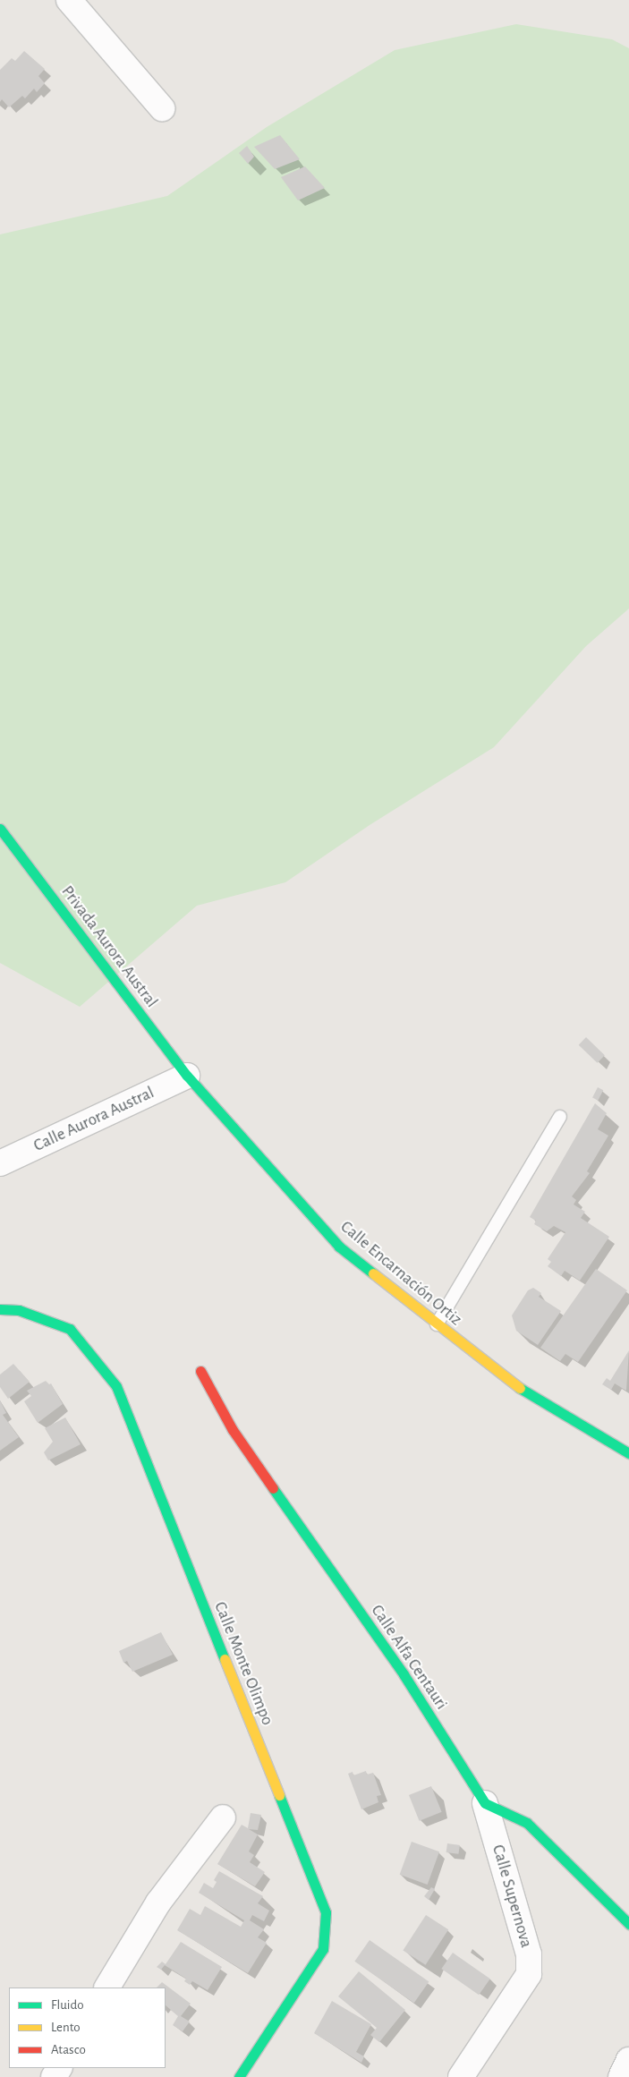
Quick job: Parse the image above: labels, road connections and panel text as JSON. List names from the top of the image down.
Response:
{
  "streets": {
    "street": [
      "Privada Aurora Austral",
      "Calle Aurora Austral",
      "Calle Encarnación Ortiz",
      "Calle Alfa Centauri",
      "Calle Monte Olimpo",
      "Calle Supernova"
    ]
  },
  "crossings": [
    ["Privada Aurora Austral", "Calle Aurora Austral"],
    ["Privada Aurora Austral", "Calle Encarnación Ortiz"],
    ["Calle Aurora Austral", "Calle Encarnación Ortiz"],
    ["Calle Alfa Centauri", "Calle Supernova"]
  ],
  "legend": ["Fluido", "Lento", "Atasco"]
}
